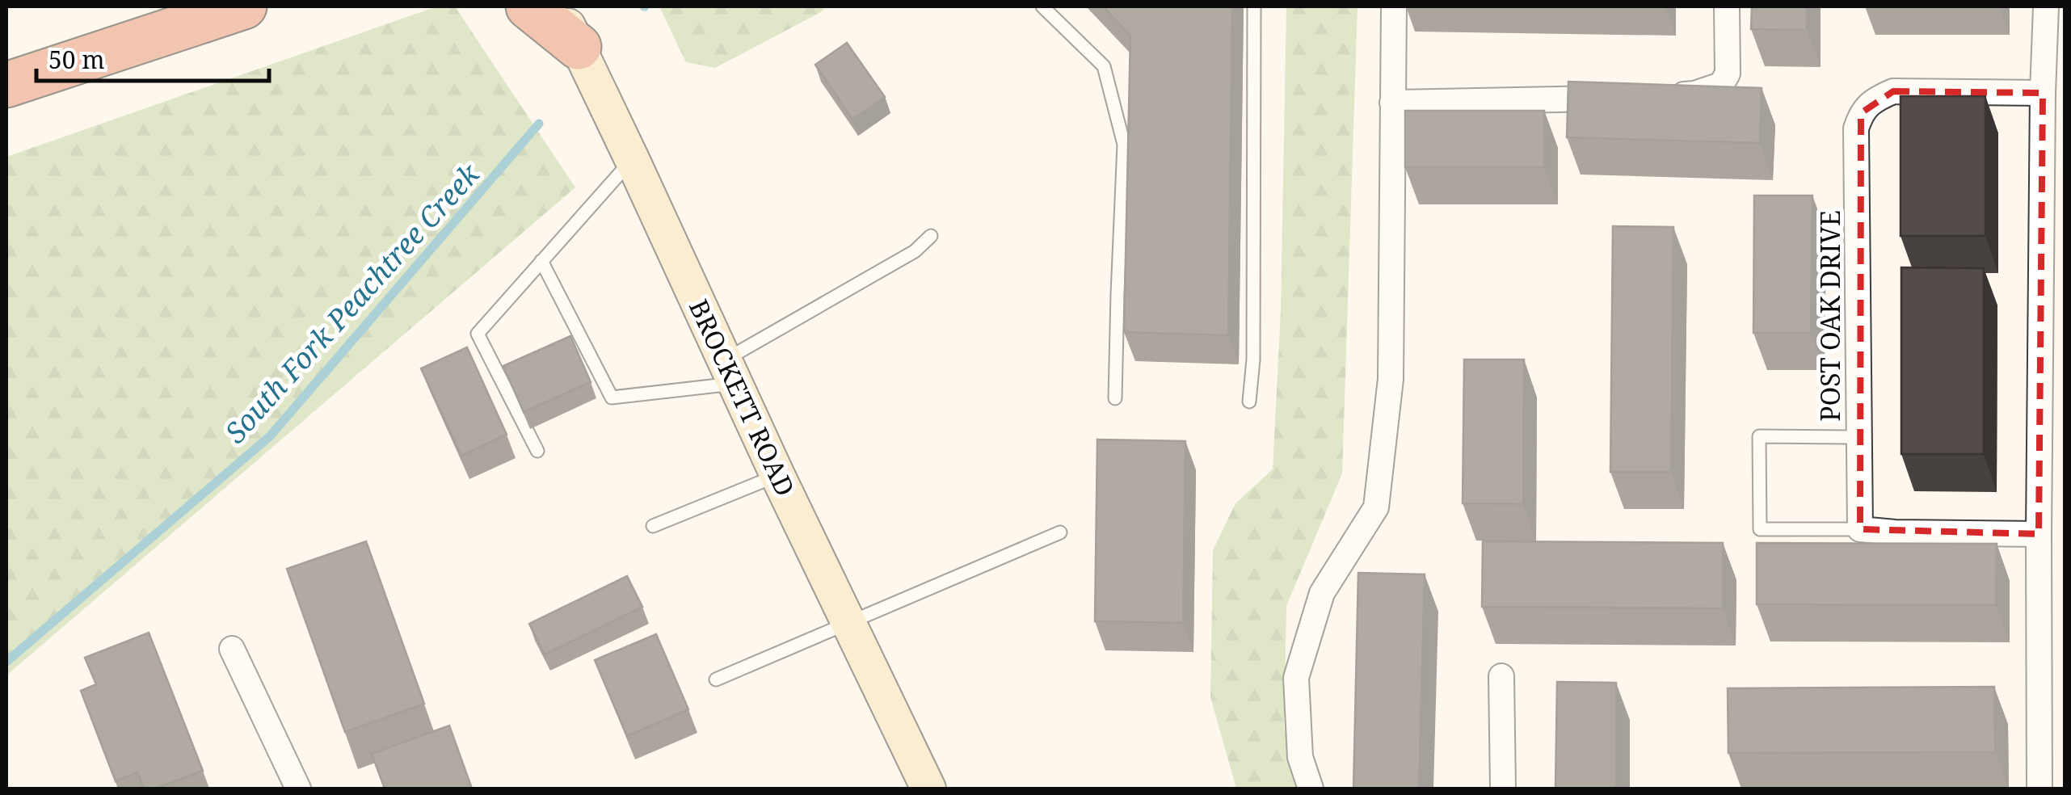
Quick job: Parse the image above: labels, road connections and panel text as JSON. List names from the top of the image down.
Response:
{
  "streets": {
    "street": ["POST OAK DRIVE", "BROCKETT ROAD"]
  },
  "water": ["South Fork Peachtree Creek"],
  "scale_bar": "50 m"
}
